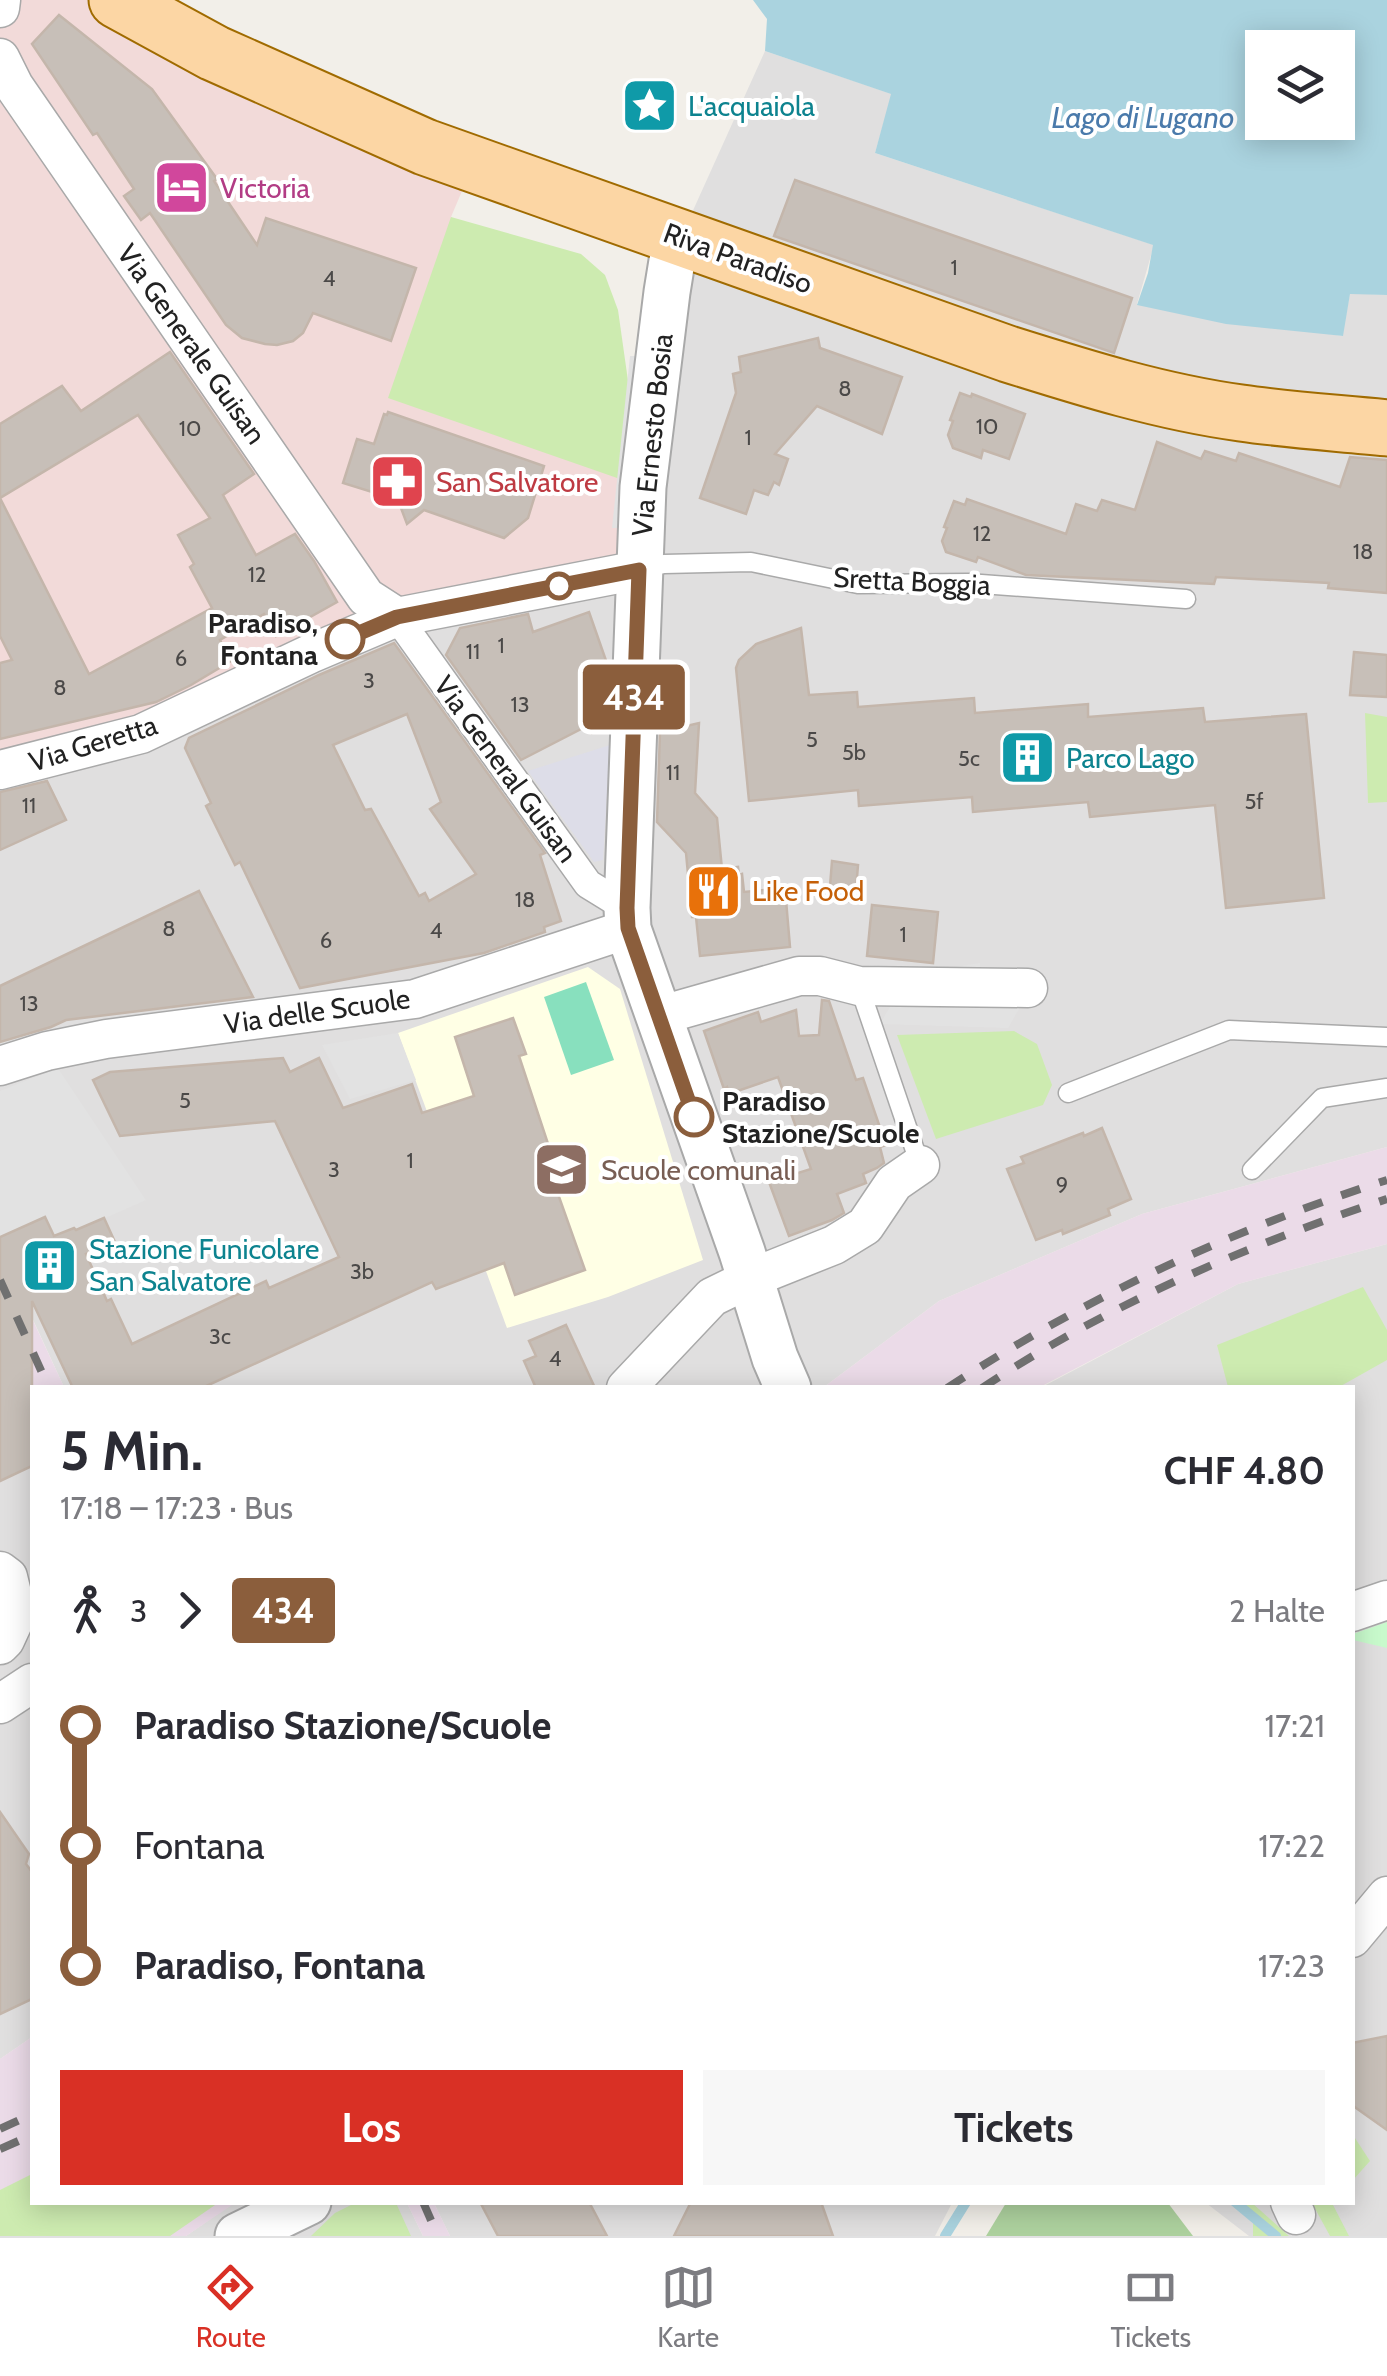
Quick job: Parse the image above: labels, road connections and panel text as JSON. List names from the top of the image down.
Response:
{
  "streets": {
    "main road": ["Riva Paradiso"],
    "street": [
      "Via Generale Guisan",
      "Via Ernesto Bosia",
      "Via Geretta",
      "Via General Guisan",
      "Via delle Scuole"
    ],
    "lane": ["Sretta Boggia"]
  },
  "crossings": [
    ["Riva Paradiso", "Via Ernesto Bosia"],
    ["Via Generale Guisan", "Via Geretta"],
    ["Via Generale Guisan", "Via General Guisan"],
    ["Via Ernesto Bosia", "Sretta Boggia"],
    ["Via Ernesto Bosia", "Via Geretta"],
    ["Via Ernesto Bosia", "Via General Guisan"],
    ["Via Ernesto Bosia", "Via delle Scuole"],
    ["Sretta Boggia", "Via Geretta"],
    ["Via Geretta", "Via General Guisan"],
    ["Via General Guisan", "Via delle Scuole"]
  ],
  "water": ["Lago di Lugano"],
  "places": {
    "place": ["L'acquaiola"],
    "hotel": ["Victoria"],
    "pharmacy": ["San Salvatore"],
    "other": ["Paradiso, Fontana", "Paradiso Stazione/Scuole"],
    "building": ["Parco Lago", "Stazione Funicolare San Salvatore"],
    "restaurant": ["Like Food"],
    "school or university": ["Scuole comunali"]
  },
  "lines": ["bus line 434"],
  "house_numbers": [
    "1",
    "4",
    "8",
    "10",
    "10",
    "1",
    "12",
    "18",
    "12",
    "1",
    "11",
    "6",
    "3",
    "8",
    "13",
    "5",
    "5b",
    "5c",
    "11",
    "5f",
    "11",
    "18",
    "8",
    "4",
    "1",
    "6",
    "13",
    "5",
    "1",
    "3",
    "9",
    "3b",
    "3c",
    "4"
  ],
  "page": {
    "on_map": "434",
    "heading": ["5 Min.", "17:18 – 17:23 · Bus", "CHF 4.80"],
    "legs": ["3", "434", "2 Halte"],
    "list": [
      {
        "name": "Paradiso Stazione/Scuole",
        "value": "17:21"
      },
      {
        "name": "Fontana",
        "value": "17:22"
      },
      {
        "name": "Paradiso, Fontana",
        "value": "17:23"
      }
    ],
    "buttons": ["Los", "Tickets"],
    "tabs": ["Route", "Karte", "Tickets"]
  }
}
